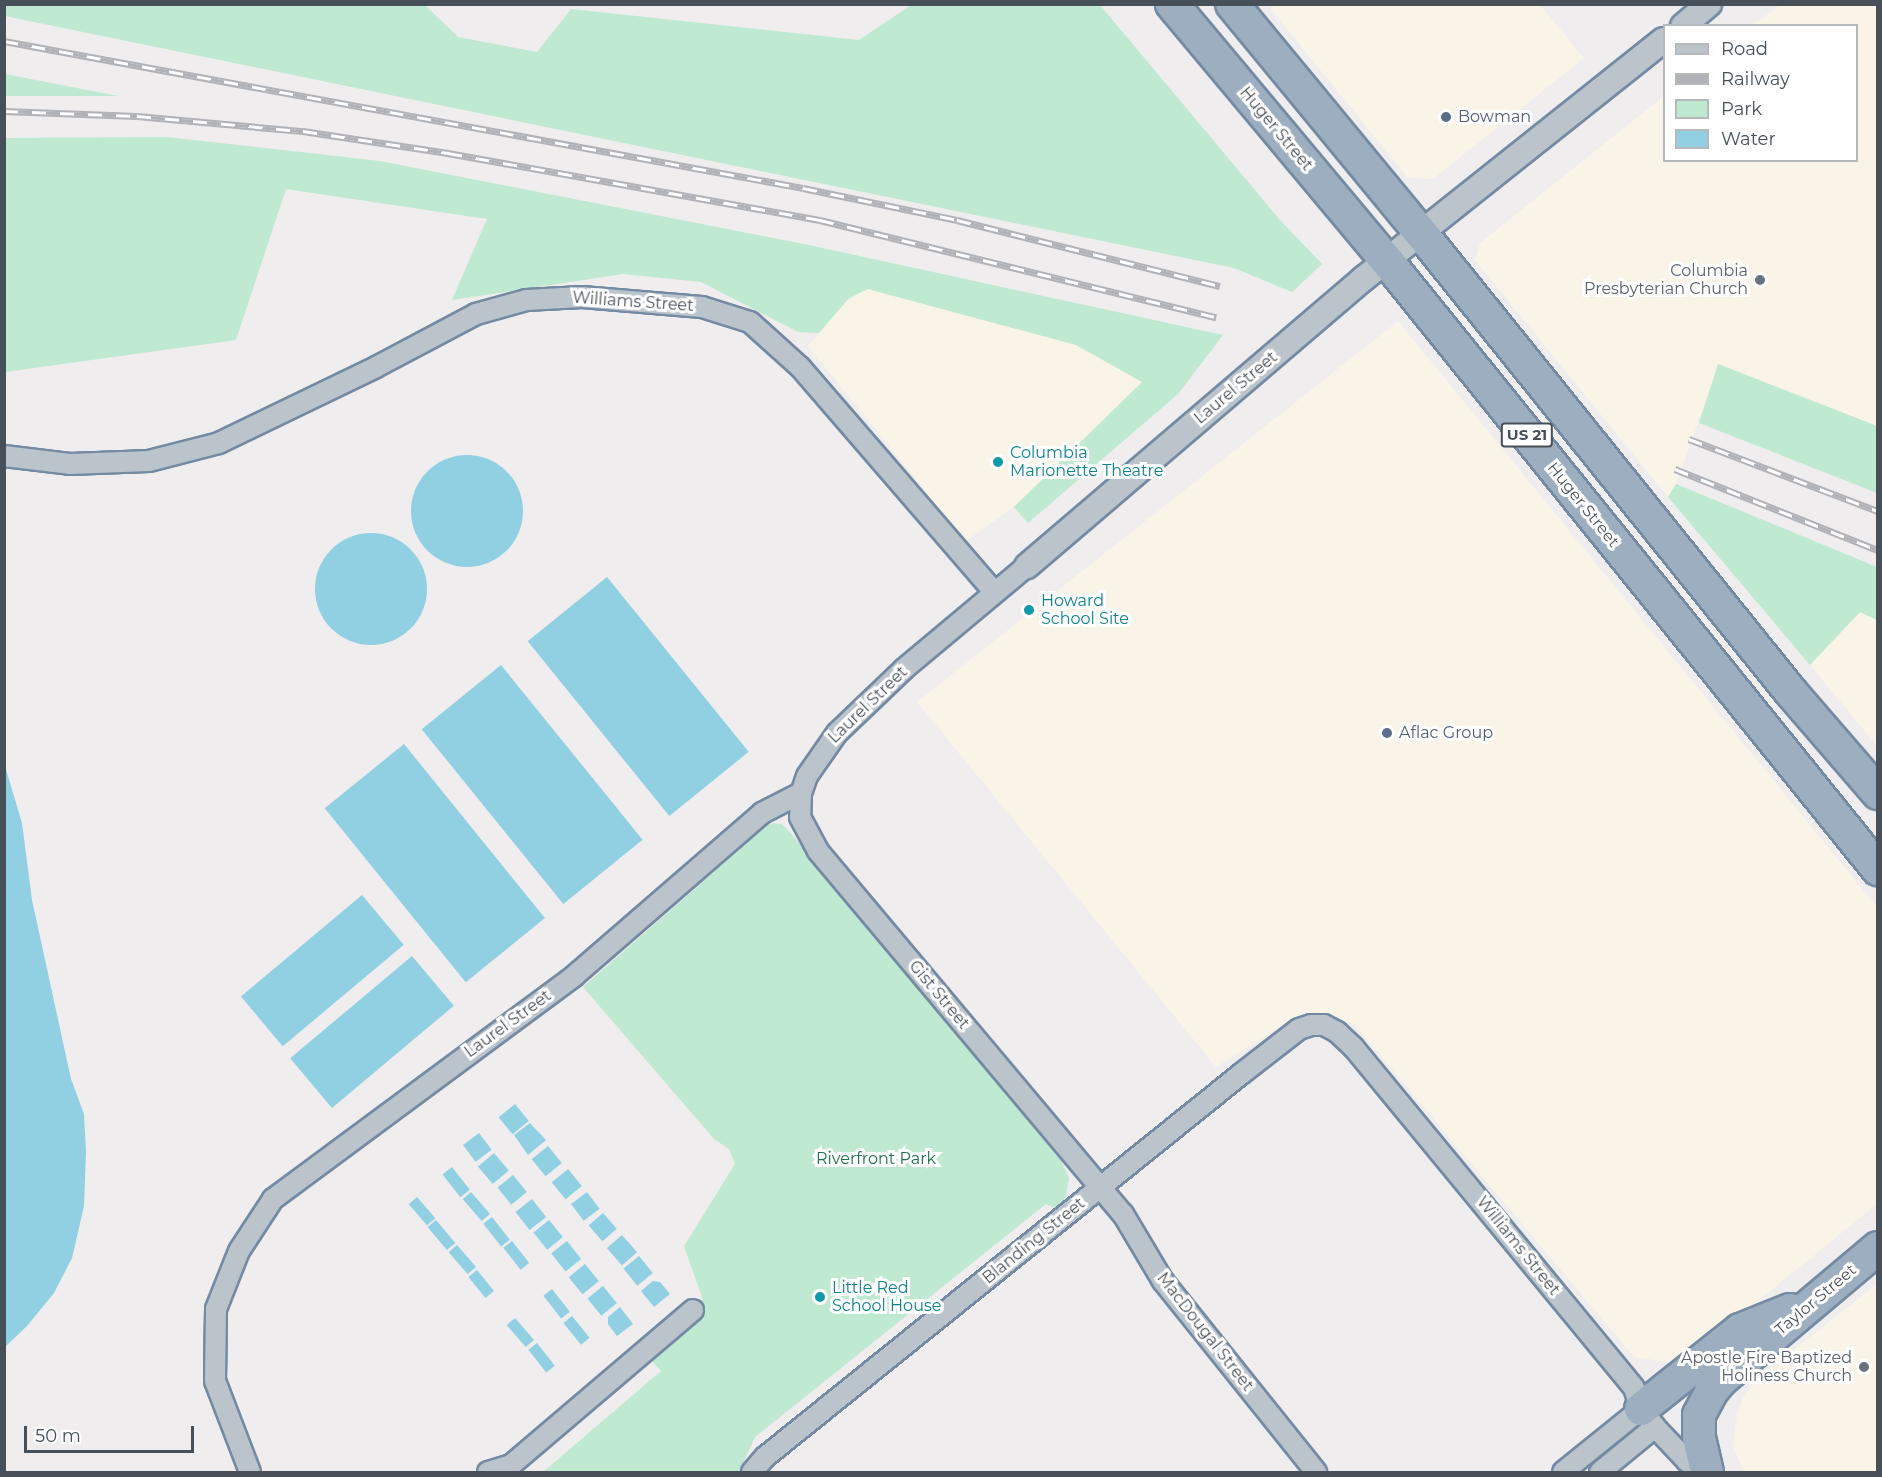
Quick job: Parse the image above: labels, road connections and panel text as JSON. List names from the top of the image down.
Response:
{
  "streets": {
    "highway": ["Huger Street", "US 21", "Taylor Street"],
    "street": [
      "Williams Street",
      "Laurel Street",
      "Gist Street",
      "Blanding Street",
      "MacDougal Street"
    ]
  },
  "crossings": [
    ["Huger Street", "Laurel Street"],
    ["Williams Street", "Laurel Street"],
    ["Williams Street", "Blanding Street"],
    ["Williams Street", "Taylor Street"],
    ["Laurel Street", "US 21"],
    ["Laurel Street", "Gist Street"],
    ["Gist Street", "Blanding Street"],
    ["Gist Street", "MacDougal Street"],
    ["Blanding Street", "MacDougal Street"]
  ],
  "parks": ["Riverfront Park"],
  "places": [
    "Bowman",
    "Columbia Presbyterian Church",
    "Columbia Marionette Theatre",
    "Howard School Site",
    "Aflac Group",
    "Little Red School House",
    "Apostle Fire Baptized Holiness Church"
  ],
  "legend": [
    "Road",
    "Railway",
    "Park",
    "Water"
  ],
  "scale_bar": "50 m"
}
